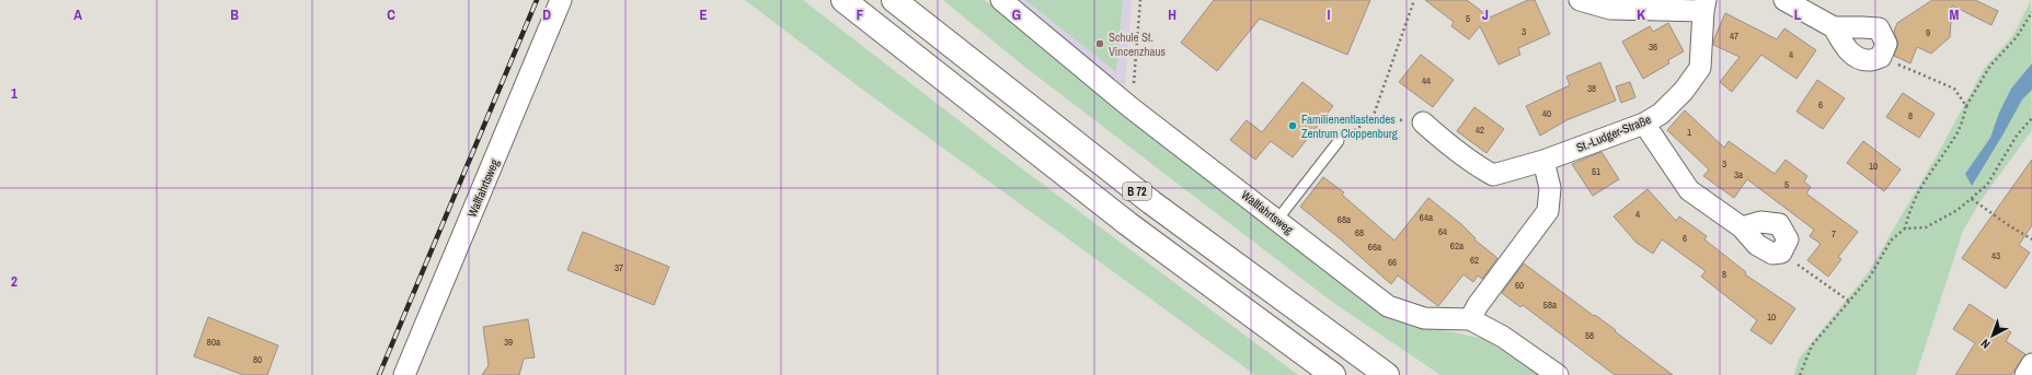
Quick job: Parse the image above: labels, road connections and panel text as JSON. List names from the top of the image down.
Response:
{
  "streets": {
    "highway": ["B 72"],
    "street": ["St.-Ludger-Straße", "Wallfahrtsweg"]
  },
  "places": ["Schule St. Vincenzhaus", "Familienentlastendes Zentrum Cloppenburg"],
  "house_numbers": [
    "5",
    "3",
    "9",
    "47",
    "36",
    "4",
    "44",
    "38",
    "6",
    "40",
    "8",
    "42",
    "1",
    "3",
    "10",
    "51",
    "3a",
    "5",
    "4",
    "64a",
    "68a",
    "64",
    "68",
    "7",
    "6",
    "62a",
    "66a",
    "43",
    "62",
    "66",
    "37",
    "8",
    "60",
    "58a",
    "10",
    "58",
    "80a",
    "39",
    "80"
  ],
  "north": "bottom left",
  "grid": {
    "columns": [
      "A",
      "B",
      "C",
      "D",
      "E",
      "F",
      "G",
      "H",
      "I",
      "J",
      "K",
      "L",
      "M"
    ],
    "rows": ["1", "2"]
  }
}
